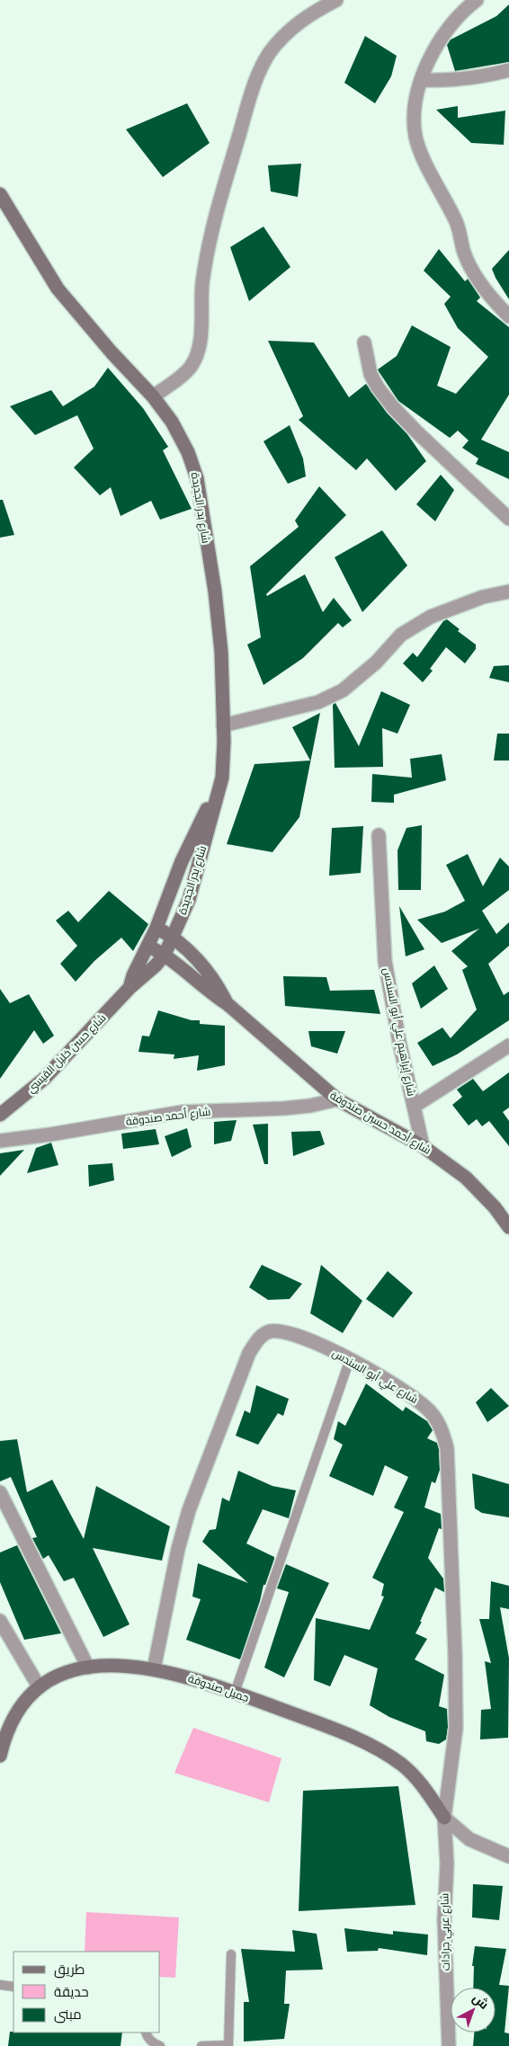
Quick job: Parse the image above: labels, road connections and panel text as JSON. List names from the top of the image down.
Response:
{
  "streets": {
    "main road": [
      "شارع بدر الجديدة",
      "شارع حسن خليل القيسي",
      "شارع أحمد حسين صندوقة",
      "جميل صندوقة"
    ],
    "street": [
      "شارع إبراهيم علي أبو السندس",
      "شارع أحمد صندوقة",
      "شارع علي أبو السندس",
      "شارع عربي جرادات"
    ]
  },
  "crossings": [
    ["شارع بدر الجديدة", "شارع حسن خليل القيسي"],
    ["شارع بدر الجديدة", "شارع أحمد حسين صندوقة"],
    ["شارع إبراهيم علي أبو السندس", "شارع أحمد حسين صندوقة"],
    ["شارع حسن خليل القيسي", "شارع أحمد حسين صندوقة"],
    ["شارع أحمد صندوقة", "شارع أحمد حسين صندوقة"],
    ["شارع علي أبو السندس", "جميل صندوقة"],
    ["شارع علي أبو السندس", "شارع عربي جرادات"],
    ["جميل صندوقة", "شارع عربي جرادات"]
  ],
  "legend": ["طريق", "حديقة", "مبنى"],
  "north": "top right"
}
